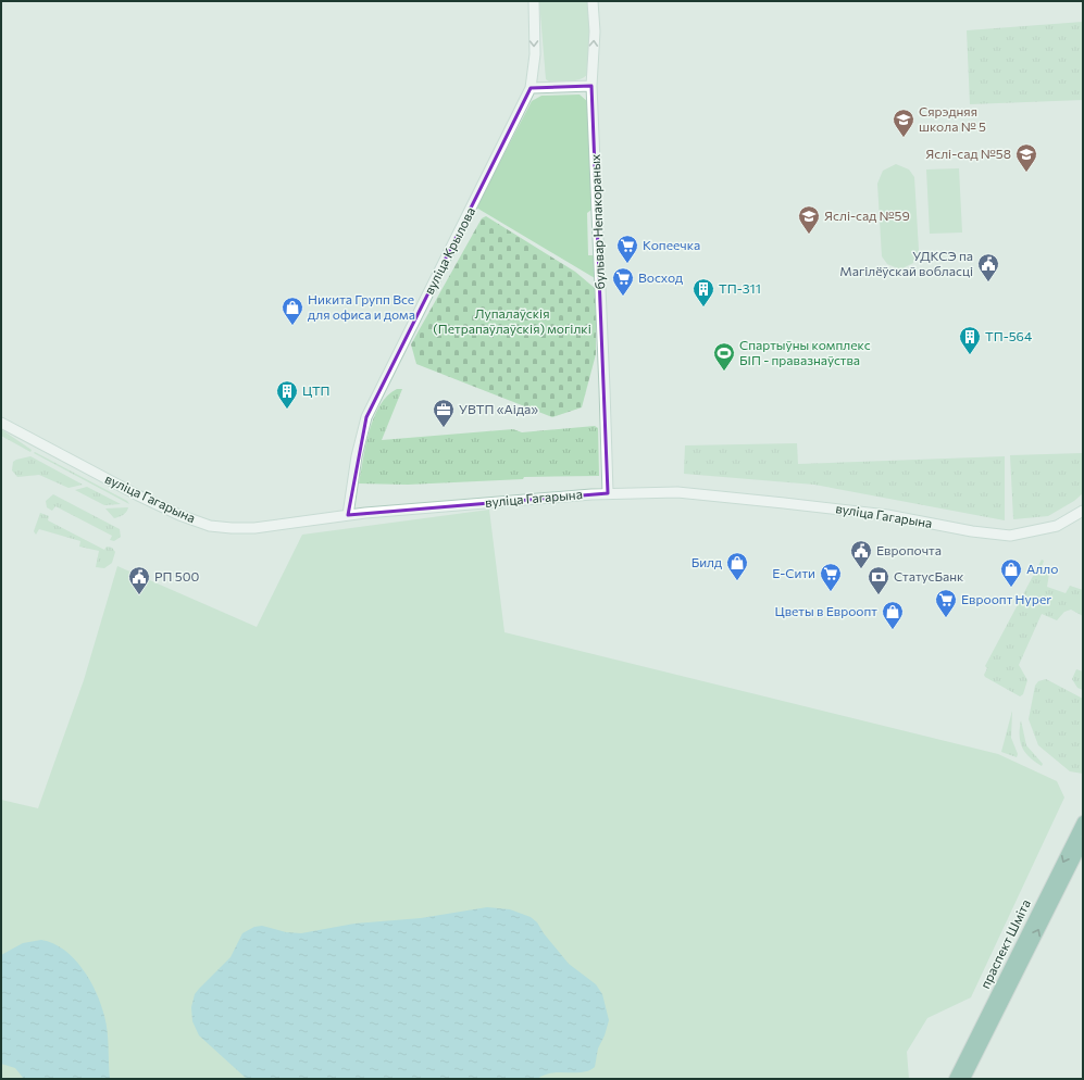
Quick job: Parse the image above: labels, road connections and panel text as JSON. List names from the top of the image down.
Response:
{
  "streets": {
    "main road": [
      "бульвар Непакораных",
      "вуліца Крылова",
      "вуліца Гагарына",
      "праспект Шміта"
    ]
  },
  "crossings": [
    ["бульвар Непакораных", "вуліца Гагарына"],
    ["вуліца Крылова", "вуліца Гагарына"]
  ],
  "parks": ["Лупалаўскія (Петрапаўлаўскія) могілкі"],
  "places": {
    "school or university": ["Сярэдняя школа № 5", "Яслі-сад №58", "Яслі-сад №59"],
    "supermarket": [
      "Копеечка",
      "Восход",
      "Е-Сити",
      "Евроопт Hyper"
    ],
    "public building": ["УДКСЭ па Магілёўскай вобласці", "Европочта", "РП 500"],
    "building": ["ТП-311", "ТП-564", "ЦТП"],
    "shop": [
      "Никита Групп Все для офиса и дома",
      "Билд",
      "Алло",
      "Цветы в Евроопт"
    ],
    "sports": ["Спартыўны комплекс БІП - правазнаўства"],
    "office": ["УВТП «Аіда»"],
    "bank": ["СтатусБанк"]
  }
}
